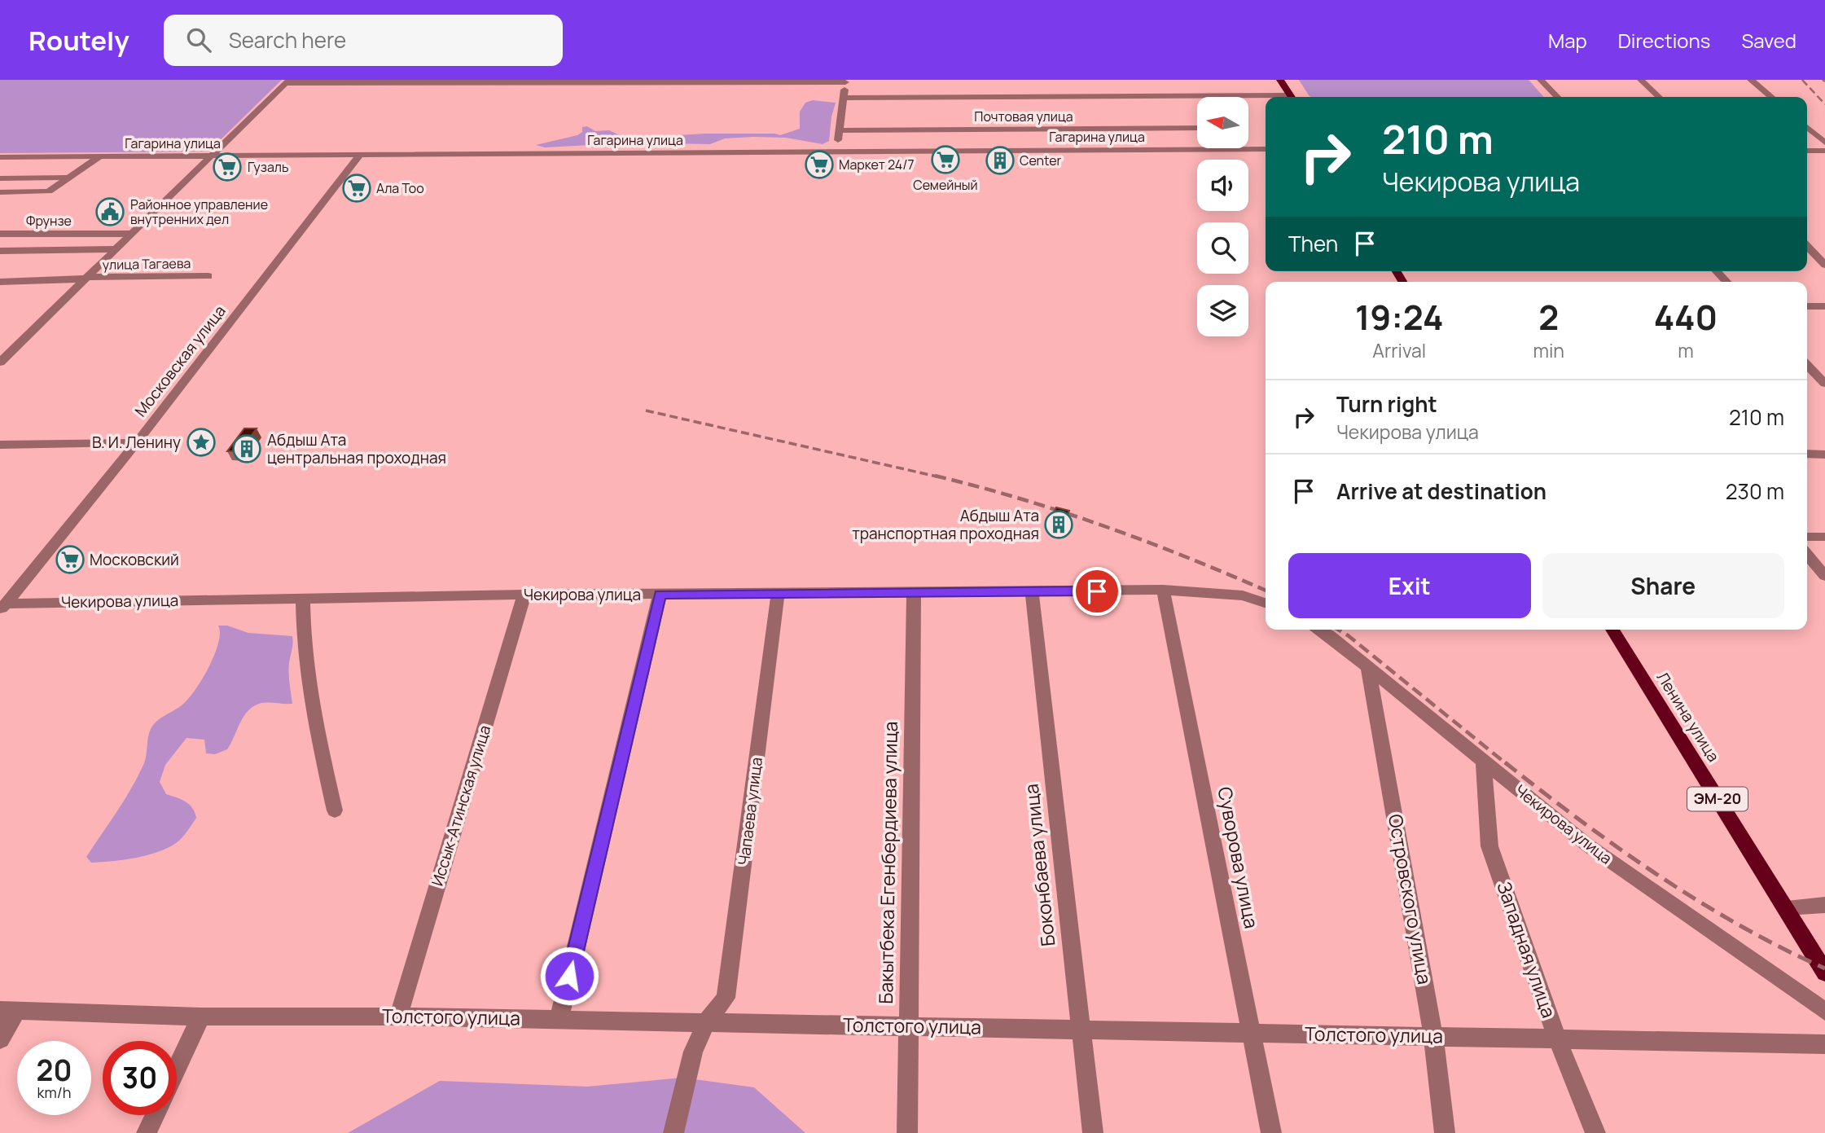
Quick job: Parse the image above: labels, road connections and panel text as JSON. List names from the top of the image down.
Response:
{
  "streets": {
    "main road": ["Ленина улица", "ЭМ-20"],
    "street": [
      "Почтовая улица",
      "Гагарина улица",
      "Фрунзе",
      "улица Тагаева",
      "Московская улица",
      "Чекирова улица",
      "Иссык-Атинская улица",
      "Чапаева улица",
      "Суворова улица",
      "Бакытбека Егенбердиева улица",
      "Боконбаева улица",
      "Островского улица",
      "Западная улица",
      "Толстого улица"
    ]
  },
  "crossings": [
    ["Гагарина улица", "Московская улица"],
    ["Московская улица", "Чекирова улица"],
    ["Чекирова улица", "Иссык-Атинская улица"],
    ["Чекирова улица", "Чапаева улица"],
    ["Чекирова улица", "Суворова улица"],
    ["Чекирова улица", "Бакытбека Егенбердиева улица"],
    ["Чекирова улица", "Боконбаева улица"],
    ["Чекирова улица", "Островского улица"],
    ["Чекирова улица", "Западная улица"],
    ["Иссык-Атинская улица", "Толстого улица"],
    ["Чапаева улица", "Толстого улица"],
    ["Суворова улица", "Толстого улица"],
    ["Бакытбека Егенбердиева улица", "Толстого улица"],
    ["Боконбаева улица", "Толстого улица"],
    ["Островского улица", "Толстого улица"],
    ["Западная улица", "Толстого улица"]
  ],
  "places": {
    "supermarket": [
      "Семейный",
      "Маркет 24/7",
      "Гузаль",
      "Ала Тоо",
      "Московский"
    ],
    "building": ["Center", "Абдыш Ата центральная проходная", "Абдыш Ата транспортная проходная"],
    "public building": ["Районное управление внутренних дел"],
    "place": ["В. И. Ленину"]
  },
  "north": "left",
  "page": {
    "header": "Routely",
    "search": "Search here",
    "nav": ["Map", "Directions", "Saved"],
    "turn": ["210 m", "Чекирова улица"],
    "then": "Then",
    "eta": [
      "19:24",
      "Arrival",
      "2",
      "min",
      "440",
      "m"
    ],
    "list": [
      {
        "name": "Turn right",
        "note": "Чекирова улица",
        "value": "210 m"
      },
      {
        "name": "Arrive at destination",
        "value": "230 m"
      }
    ],
    "buttons": ["Exit", "Share"],
    "speed": "20 km/h",
    "limit": "30"
  }
}
